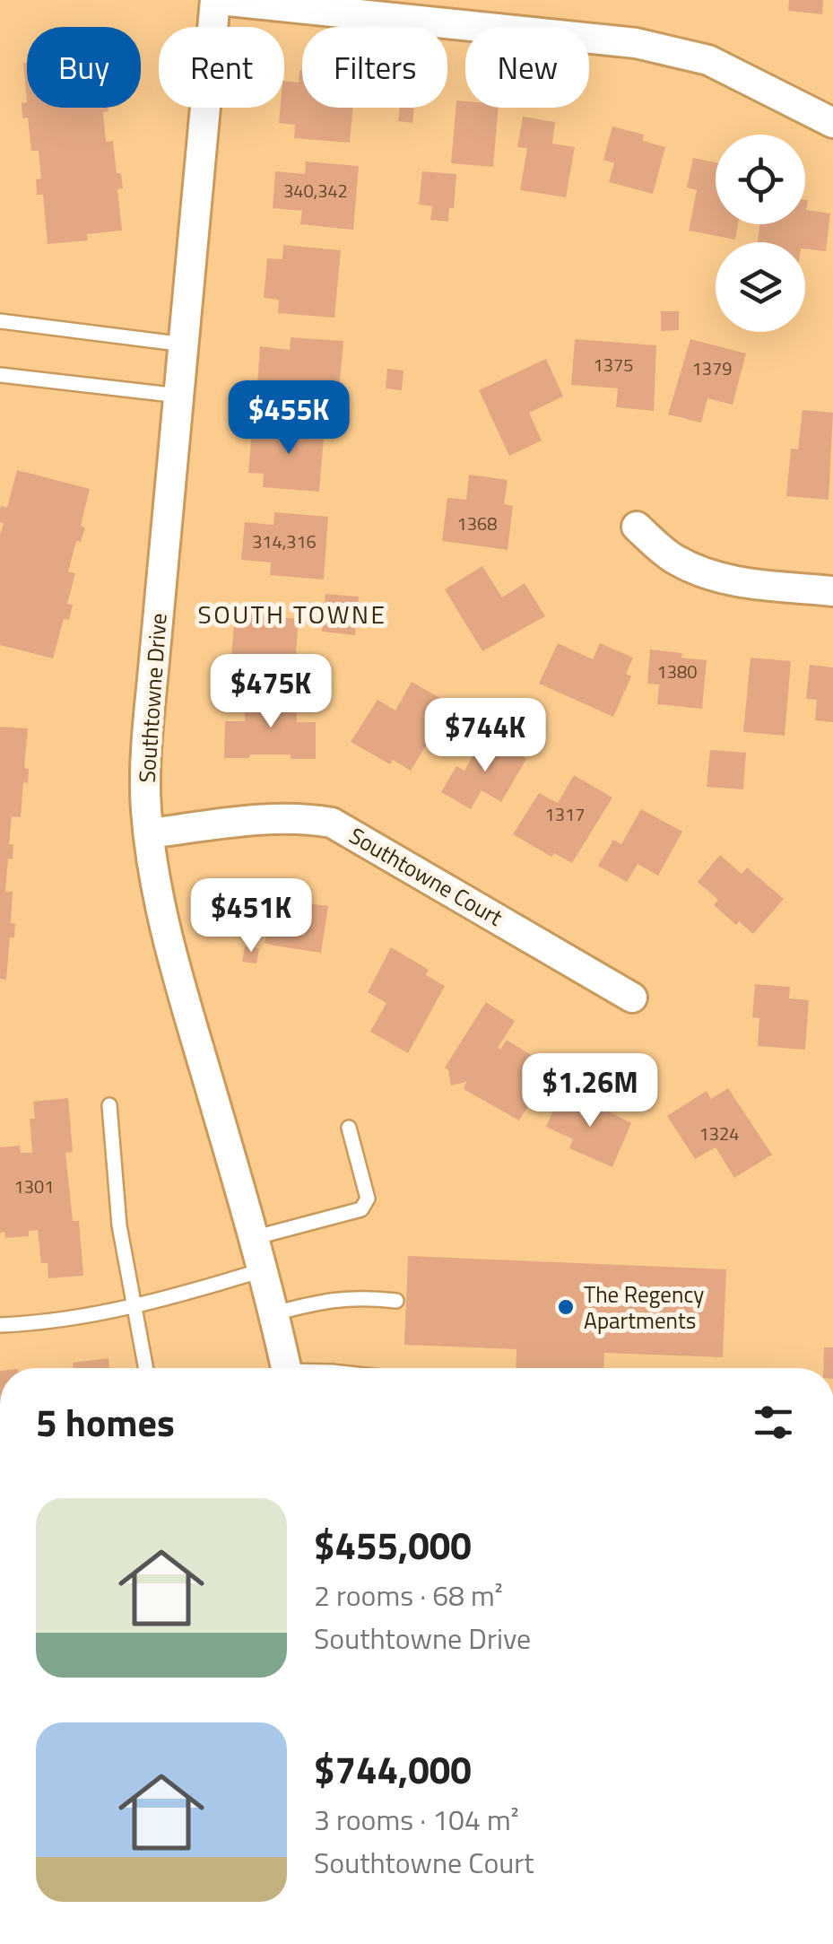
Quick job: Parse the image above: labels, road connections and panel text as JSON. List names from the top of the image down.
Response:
{
  "streets": {
    "street": ["Southtowne Drive", "Southtowne Court"]
  },
  "crossings": [
    ["Southtowne Drive", "Southtowne Court"]
  ],
  "districts": ["SOUTH TOWNE"],
  "places": ["The Regency Apartments"],
  "house_numbers": [
    "340,342",
    "1375",
    "1379",
    "1368",
    "314,316",
    "1380",
    "1317",
    "1324",
    "1301"
  ],
  "page": {
    "chip": [
      "Buy",
      "Rent",
      "Filters",
      "New"
    ],
    "price": [
      "$455K",
      "$475K",
      "$744K",
      "$451K",
      "$1.26M"
    ],
    "heading": "5 homes",
    "list": [
      {
        "name": "$455,000",
        "note": "2 rooms · 68 m² · Southtowne Drive"
      },
      {
        "name": "$744,000",
        "note": "3 rooms · 104 m² · Southtowne Court"
      }
    ]
  }
}
